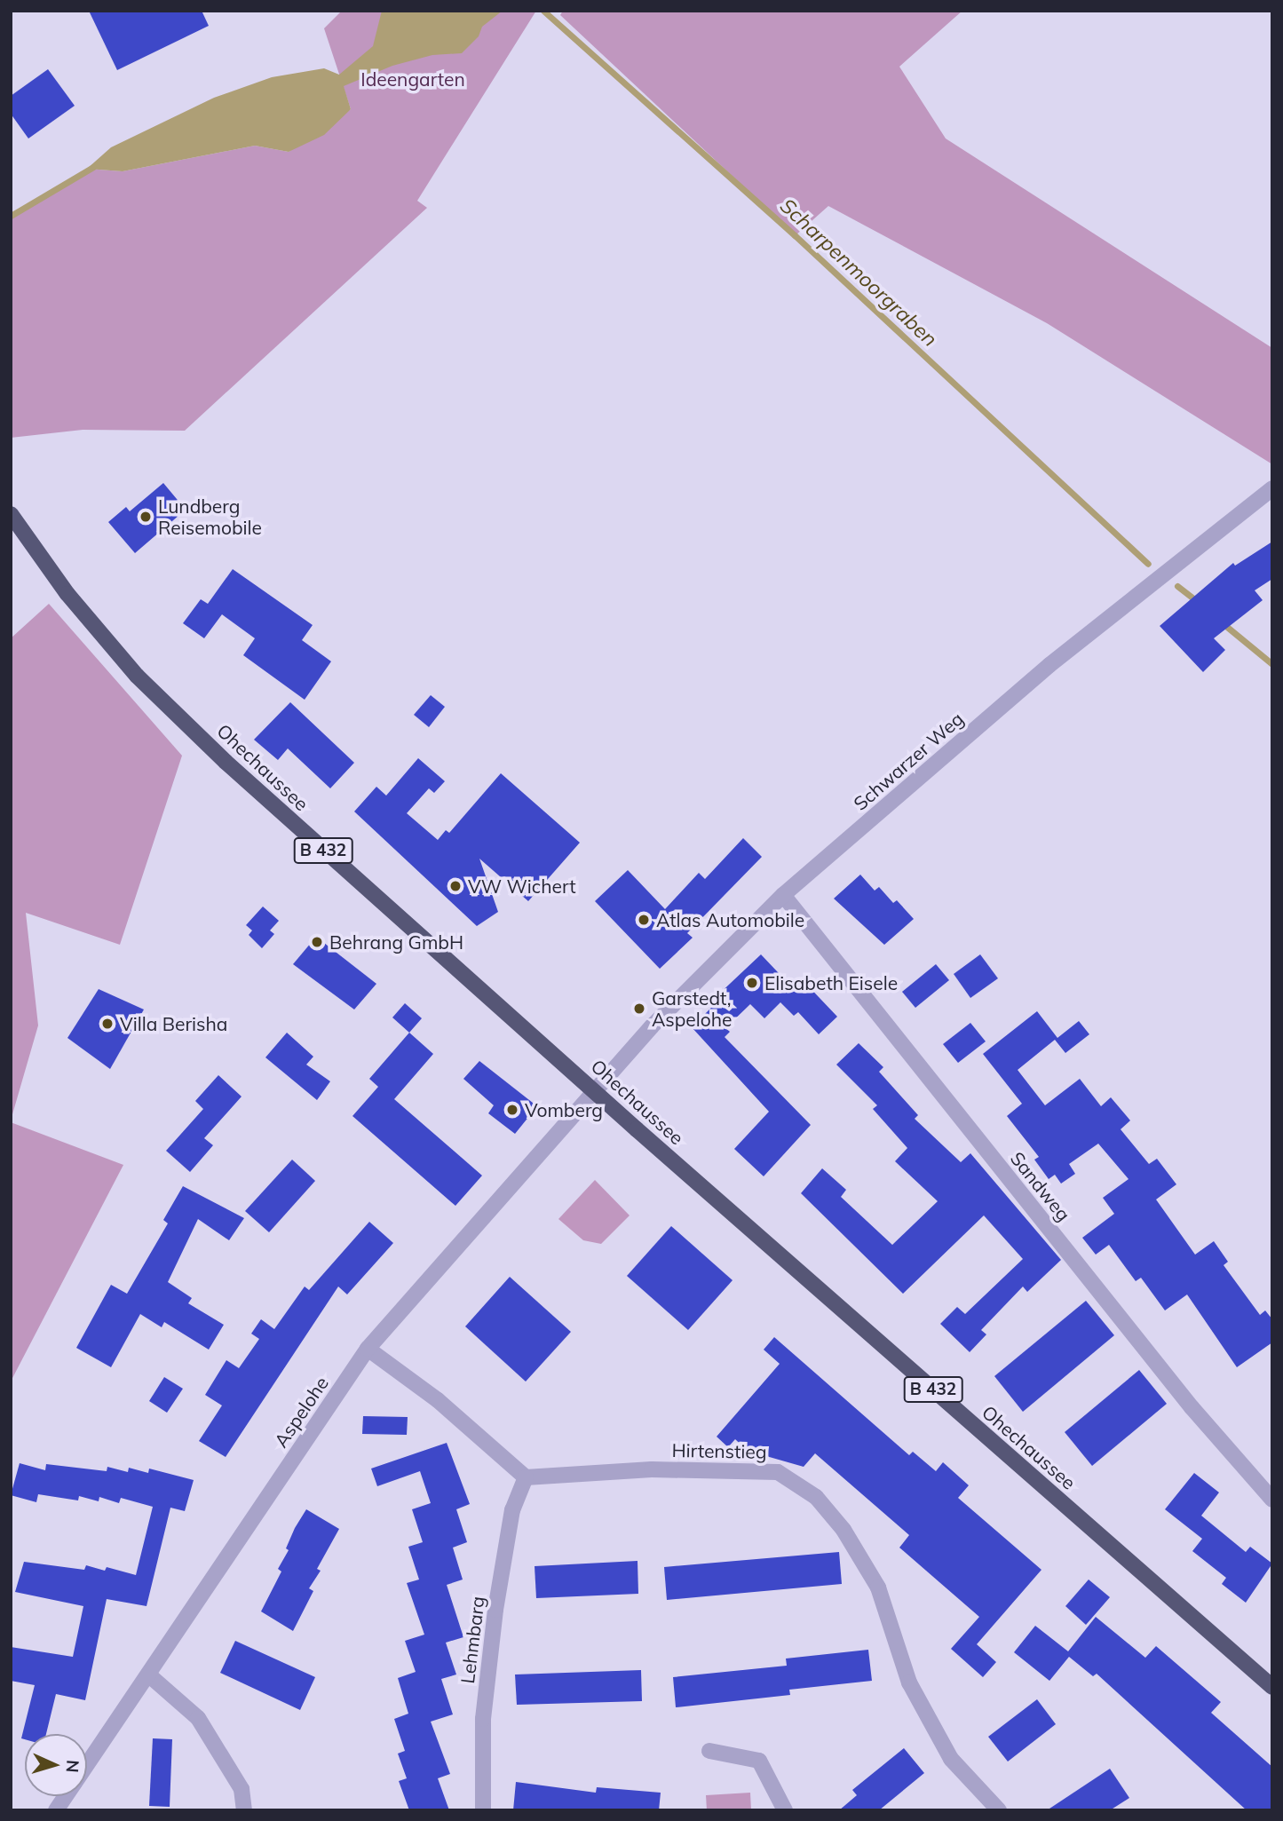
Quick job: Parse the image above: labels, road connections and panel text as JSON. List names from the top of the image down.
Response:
{
  "streets": {
    "main road": ["Ohechaussee", "B 432"],
    "street": [
      "Schwarzer Weg",
      "Sandweg",
      "Aspelohe",
      "Hirtenstieg",
      "Lehmbarg"
    ]
  },
  "crossings": [
    ["Schwarzer Weg", "Ohechaussee"],
    ["Schwarzer Weg", "Sandweg"],
    ["Schwarzer Weg", "Aspelohe"],
    ["Ohechaussee", "Aspelohe"],
    ["Hirtenstieg", "Lehmbarg"]
  ],
  "water": ["Scharpenmoorgraben"],
  "parks": ["Ideengarten"],
  "places": [
    "Lundberg Reisemobile",
    "VW Wichert",
    "Atlas Automobile",
    "Behrang GmbH",
    "Elisabeth Eisele",
    "Garstedt, Aspelohe",
    "Villa Berisha",
    "Vomberg"
  ],
  "north": "right"
}
